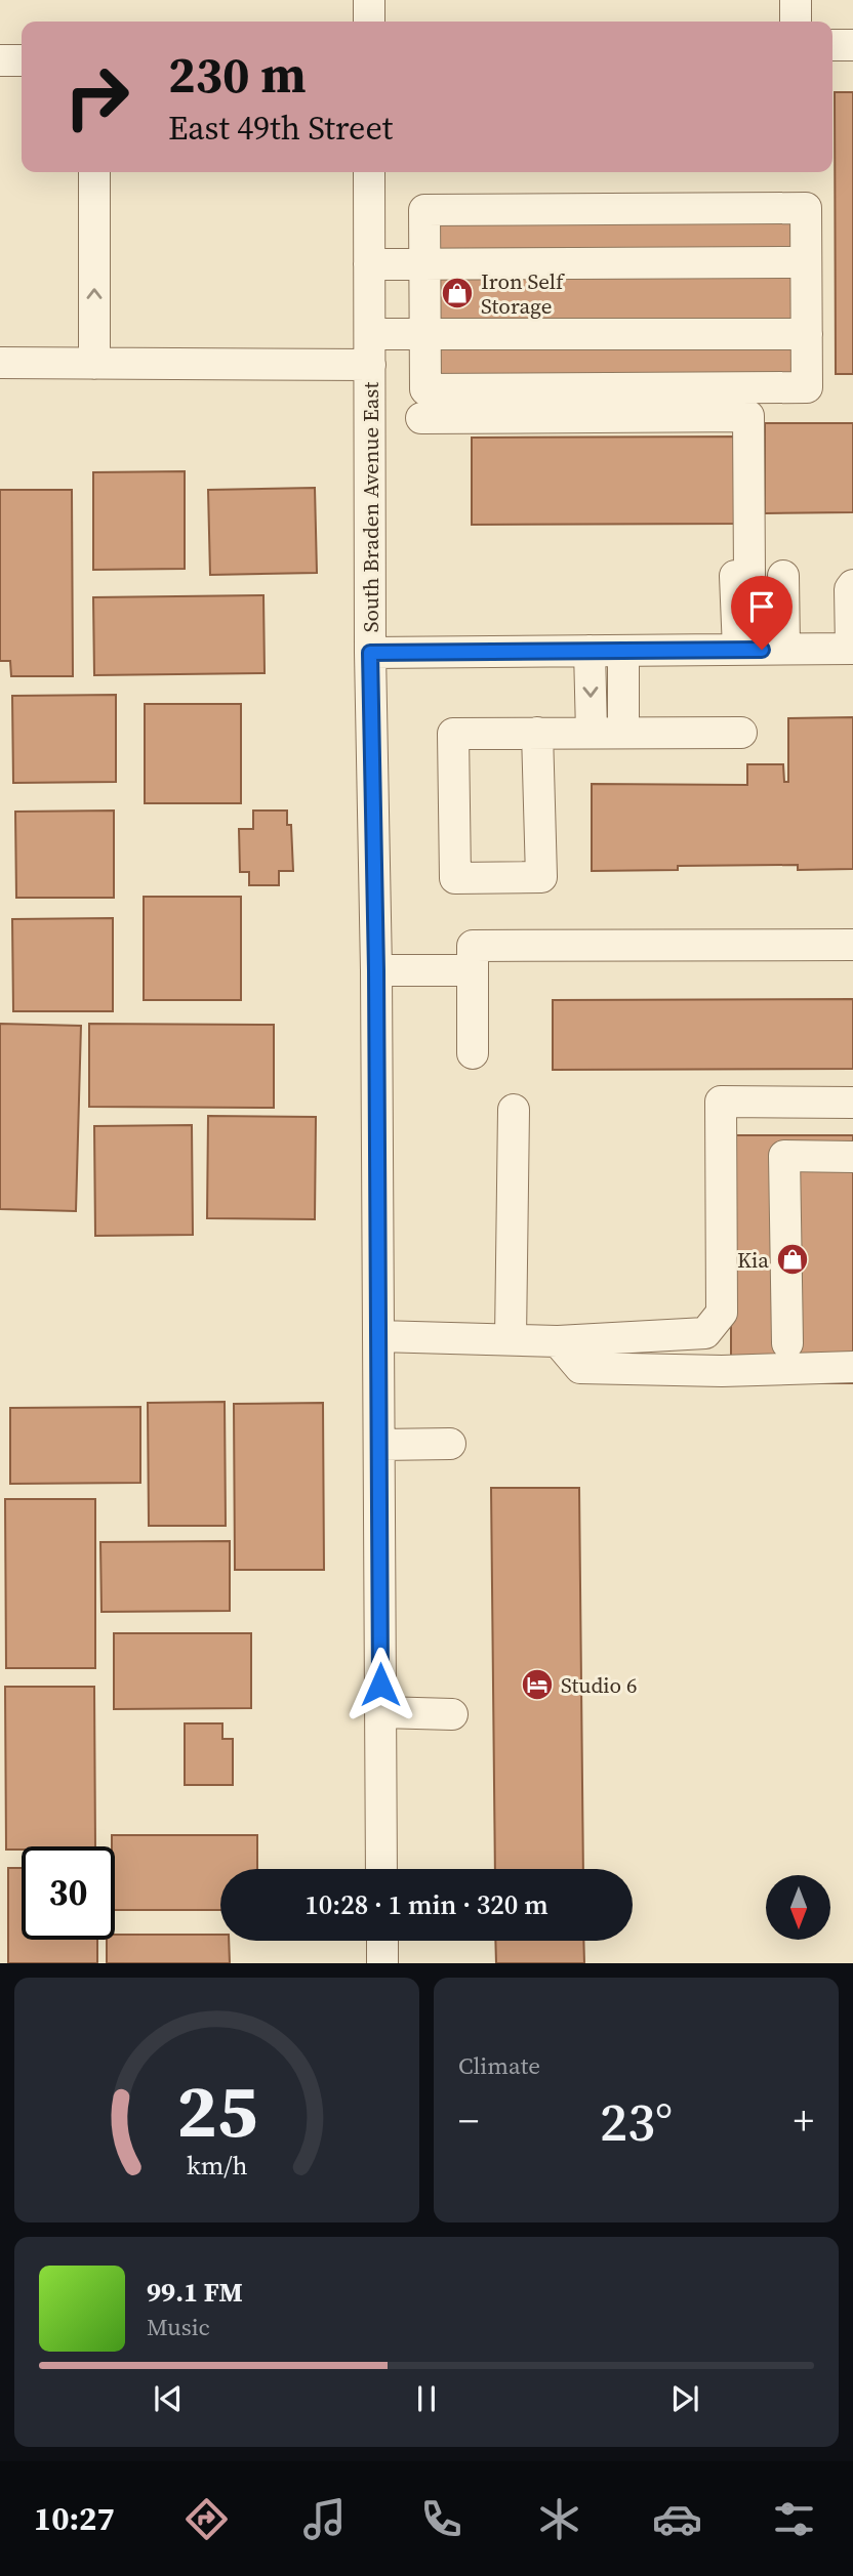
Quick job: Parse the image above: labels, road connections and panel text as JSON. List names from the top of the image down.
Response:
{
  "streets": {
    "street": ["South Braden Avenue East"]
  },
  "places": {
    "shop": ["Iron Self Storage", "Kia"],
    "hotel": ["Studio 6"]
  },
  "north": "bottom",
  "page": {
    "turn": ["230 m", "East 49th Street"],
    "limit": "30",
    "trip": "10:28 · 1 min · 320 m",
    "tile": "Climate",
    "heat": ["−", "23°", "+"],
    "song": ["99.1 FM", "Music"],
    "tabs": "10:27",
    "gauge": ["25", "km/h"]
  }
}
